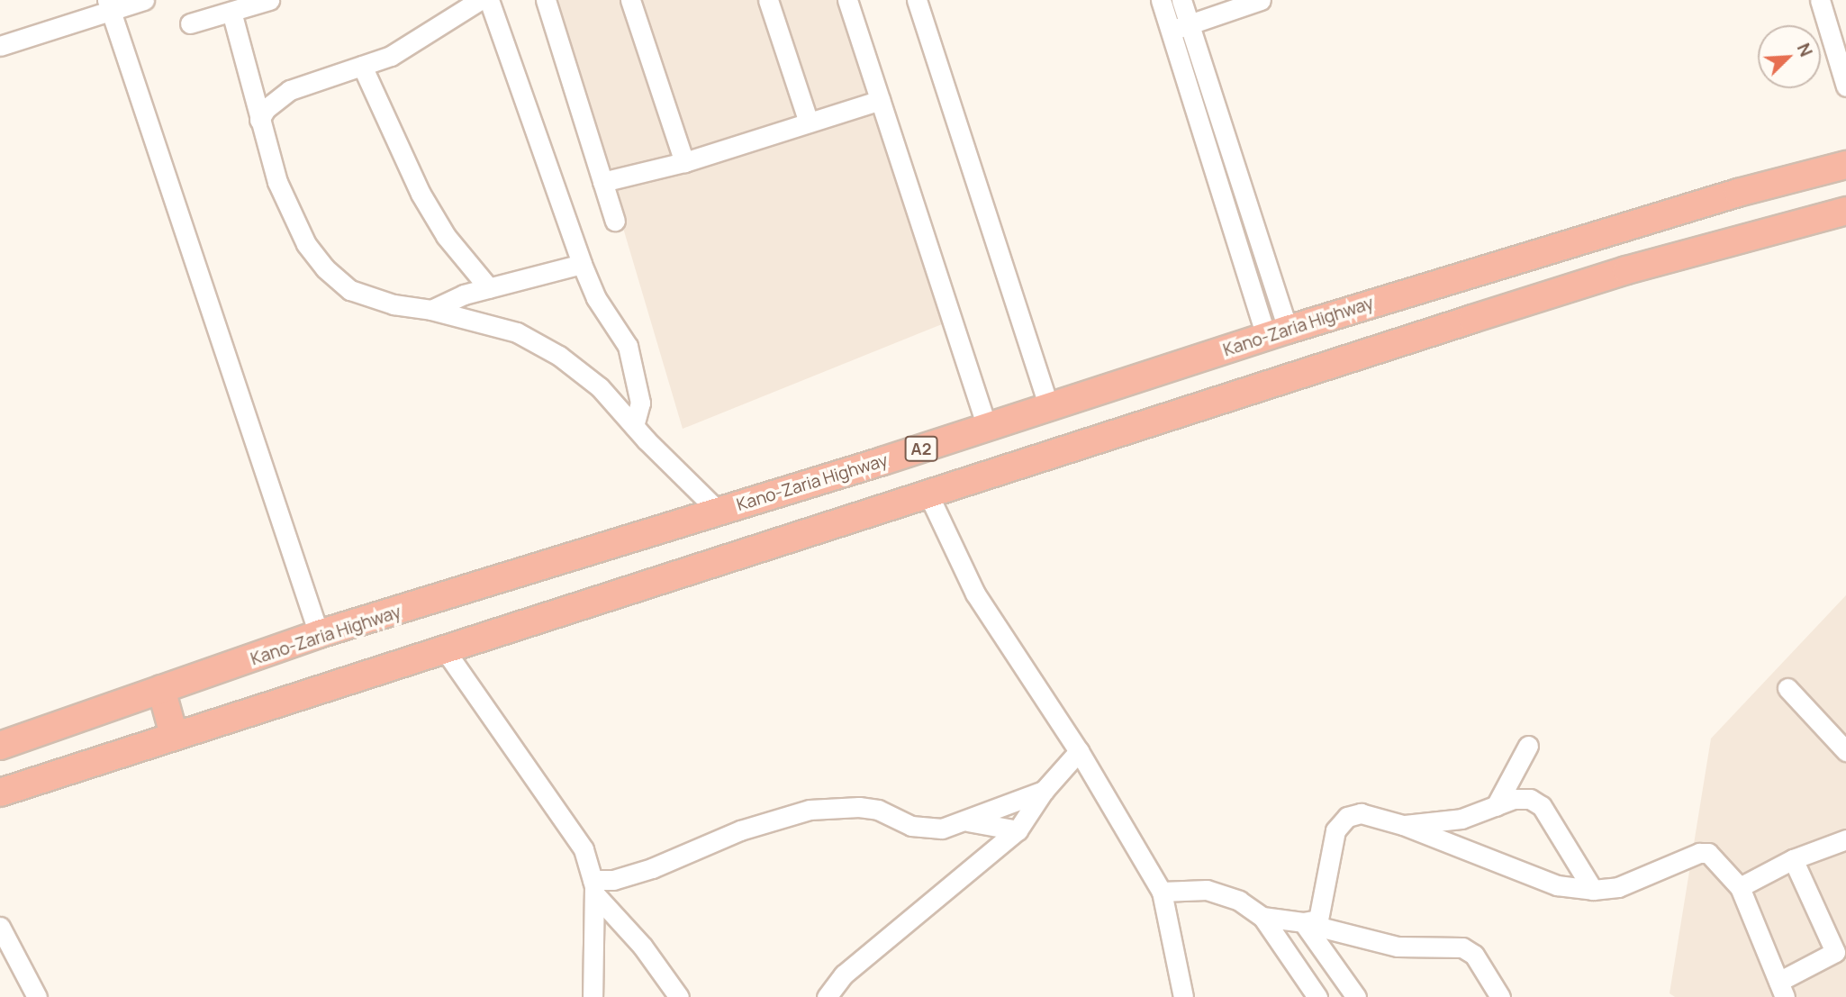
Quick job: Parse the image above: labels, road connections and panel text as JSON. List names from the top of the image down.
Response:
{
  "streets": {
    "highway": ["Kano-Zaria Highway", "A2"]
  },
  "north": "top right"
}
